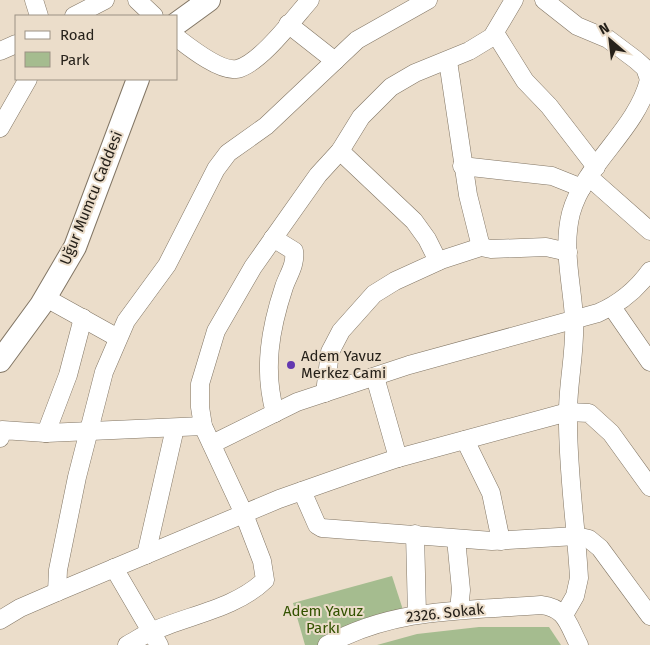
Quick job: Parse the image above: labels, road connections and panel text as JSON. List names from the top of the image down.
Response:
{
  "streets": {
    "main road": ["Uğur Mumcu Caddesi"],
    "street": ["2326. Sokak"]
  },
  "parks": ["Adem Yavuz Parkı"],
  "places": ["Adem Yavuz Merkez Cami"],
  "legend": ["Road", "Park"],
  "north": "top left"
}
